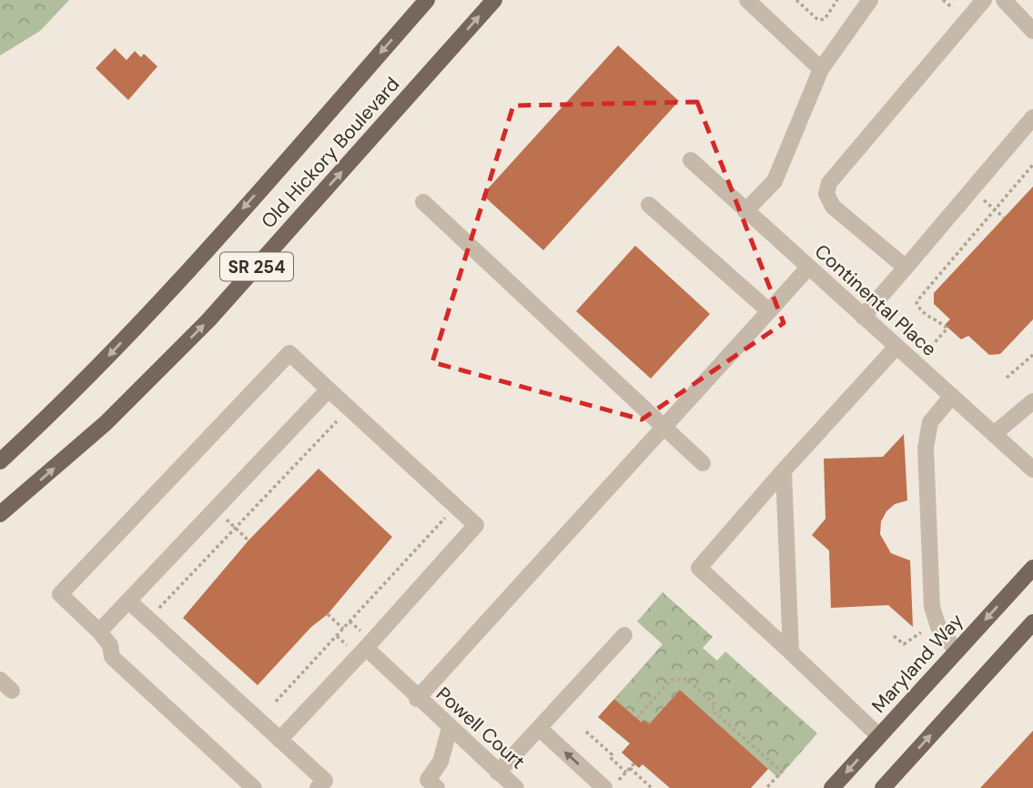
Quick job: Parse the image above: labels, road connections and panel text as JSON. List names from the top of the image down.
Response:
{
  "streets": {
    "main road": ["Old Hickory Boulevard", "SR 254", "Maryland Way"],
    "street": ["Continental Place", "Powell Court"]
  }
}
